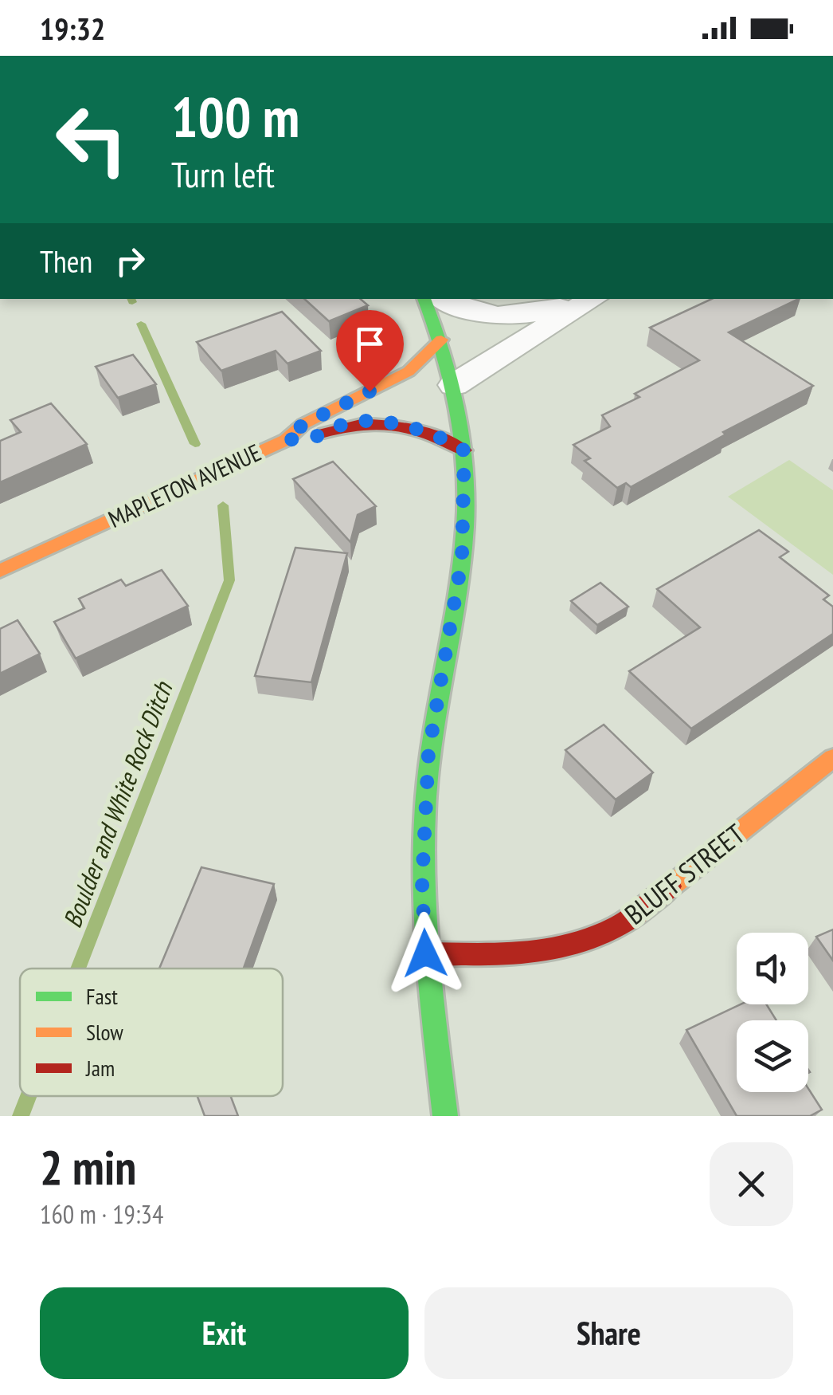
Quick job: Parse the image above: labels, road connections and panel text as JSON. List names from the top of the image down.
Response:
{
  "streets": {
    "street": ["MAPLETON AVENUE", "BLUFF STREET"]
  },
  "water": ["Boulder and White Rock Ditch"],
  "legend": ["Fast", "Slow", "Jam"],
  "page": {
    "status": "19:32",
    "turn": ["100 m", "Turn left"],
    "then": "Then",
    "heading": ["2 min", "160 m · 19:34"],
    "buttons": ["Exit", "Share"]
  }
}
